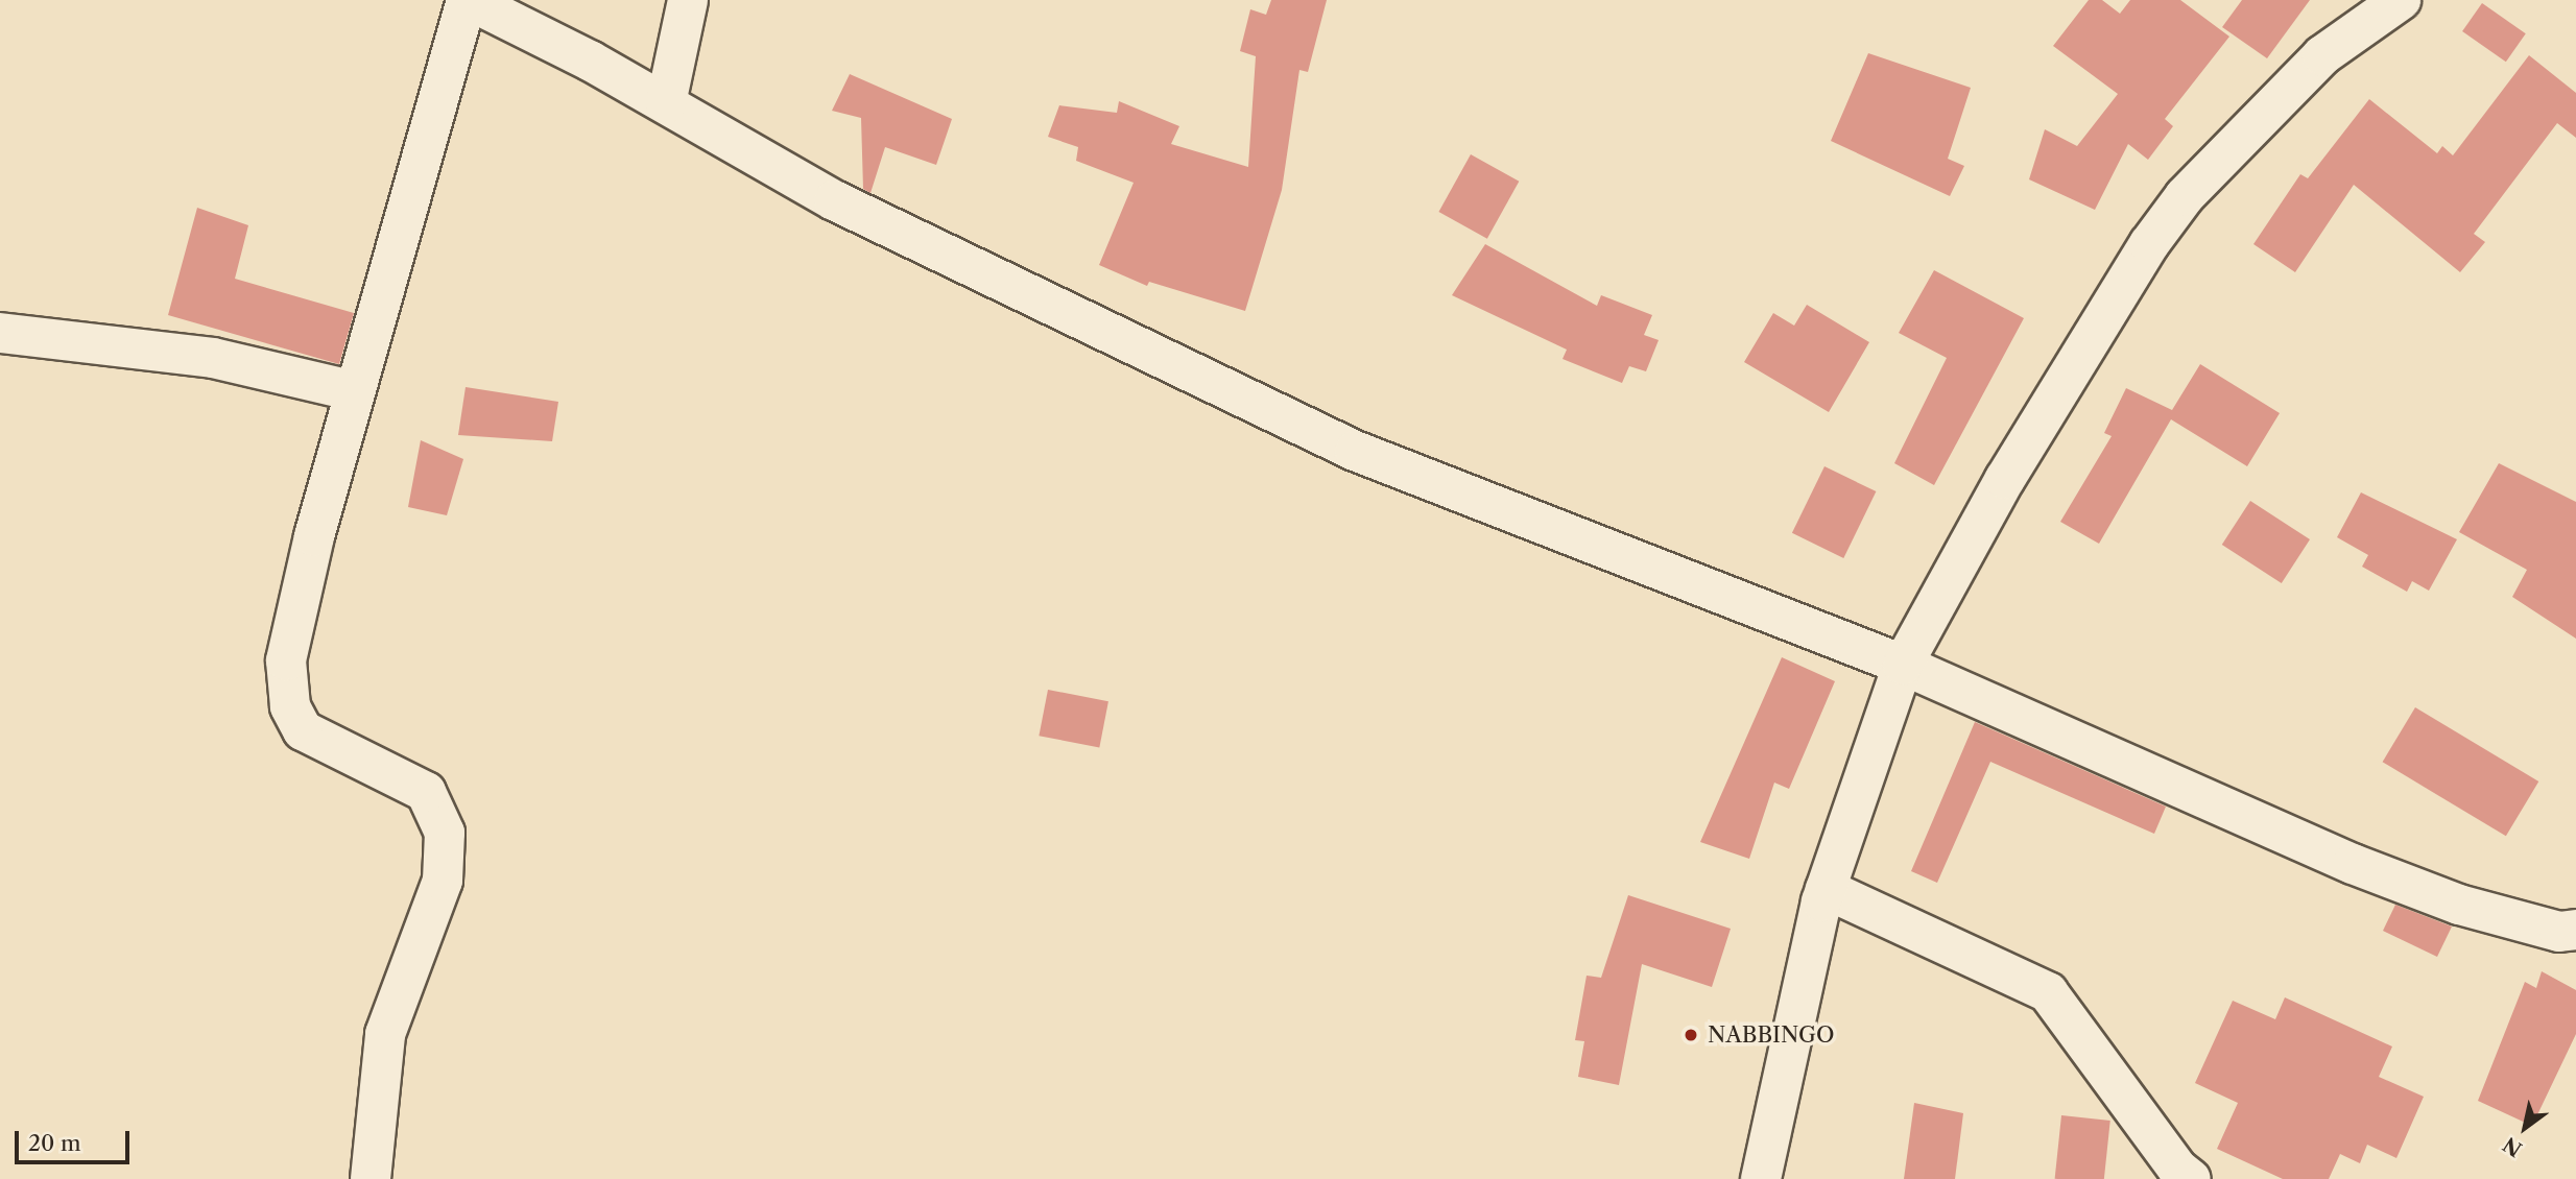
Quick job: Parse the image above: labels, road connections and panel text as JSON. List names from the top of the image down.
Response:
{
  "places": ["NABBINGO"],
  "scale_bar": "20 m",
  "north": "bottom left"
}
